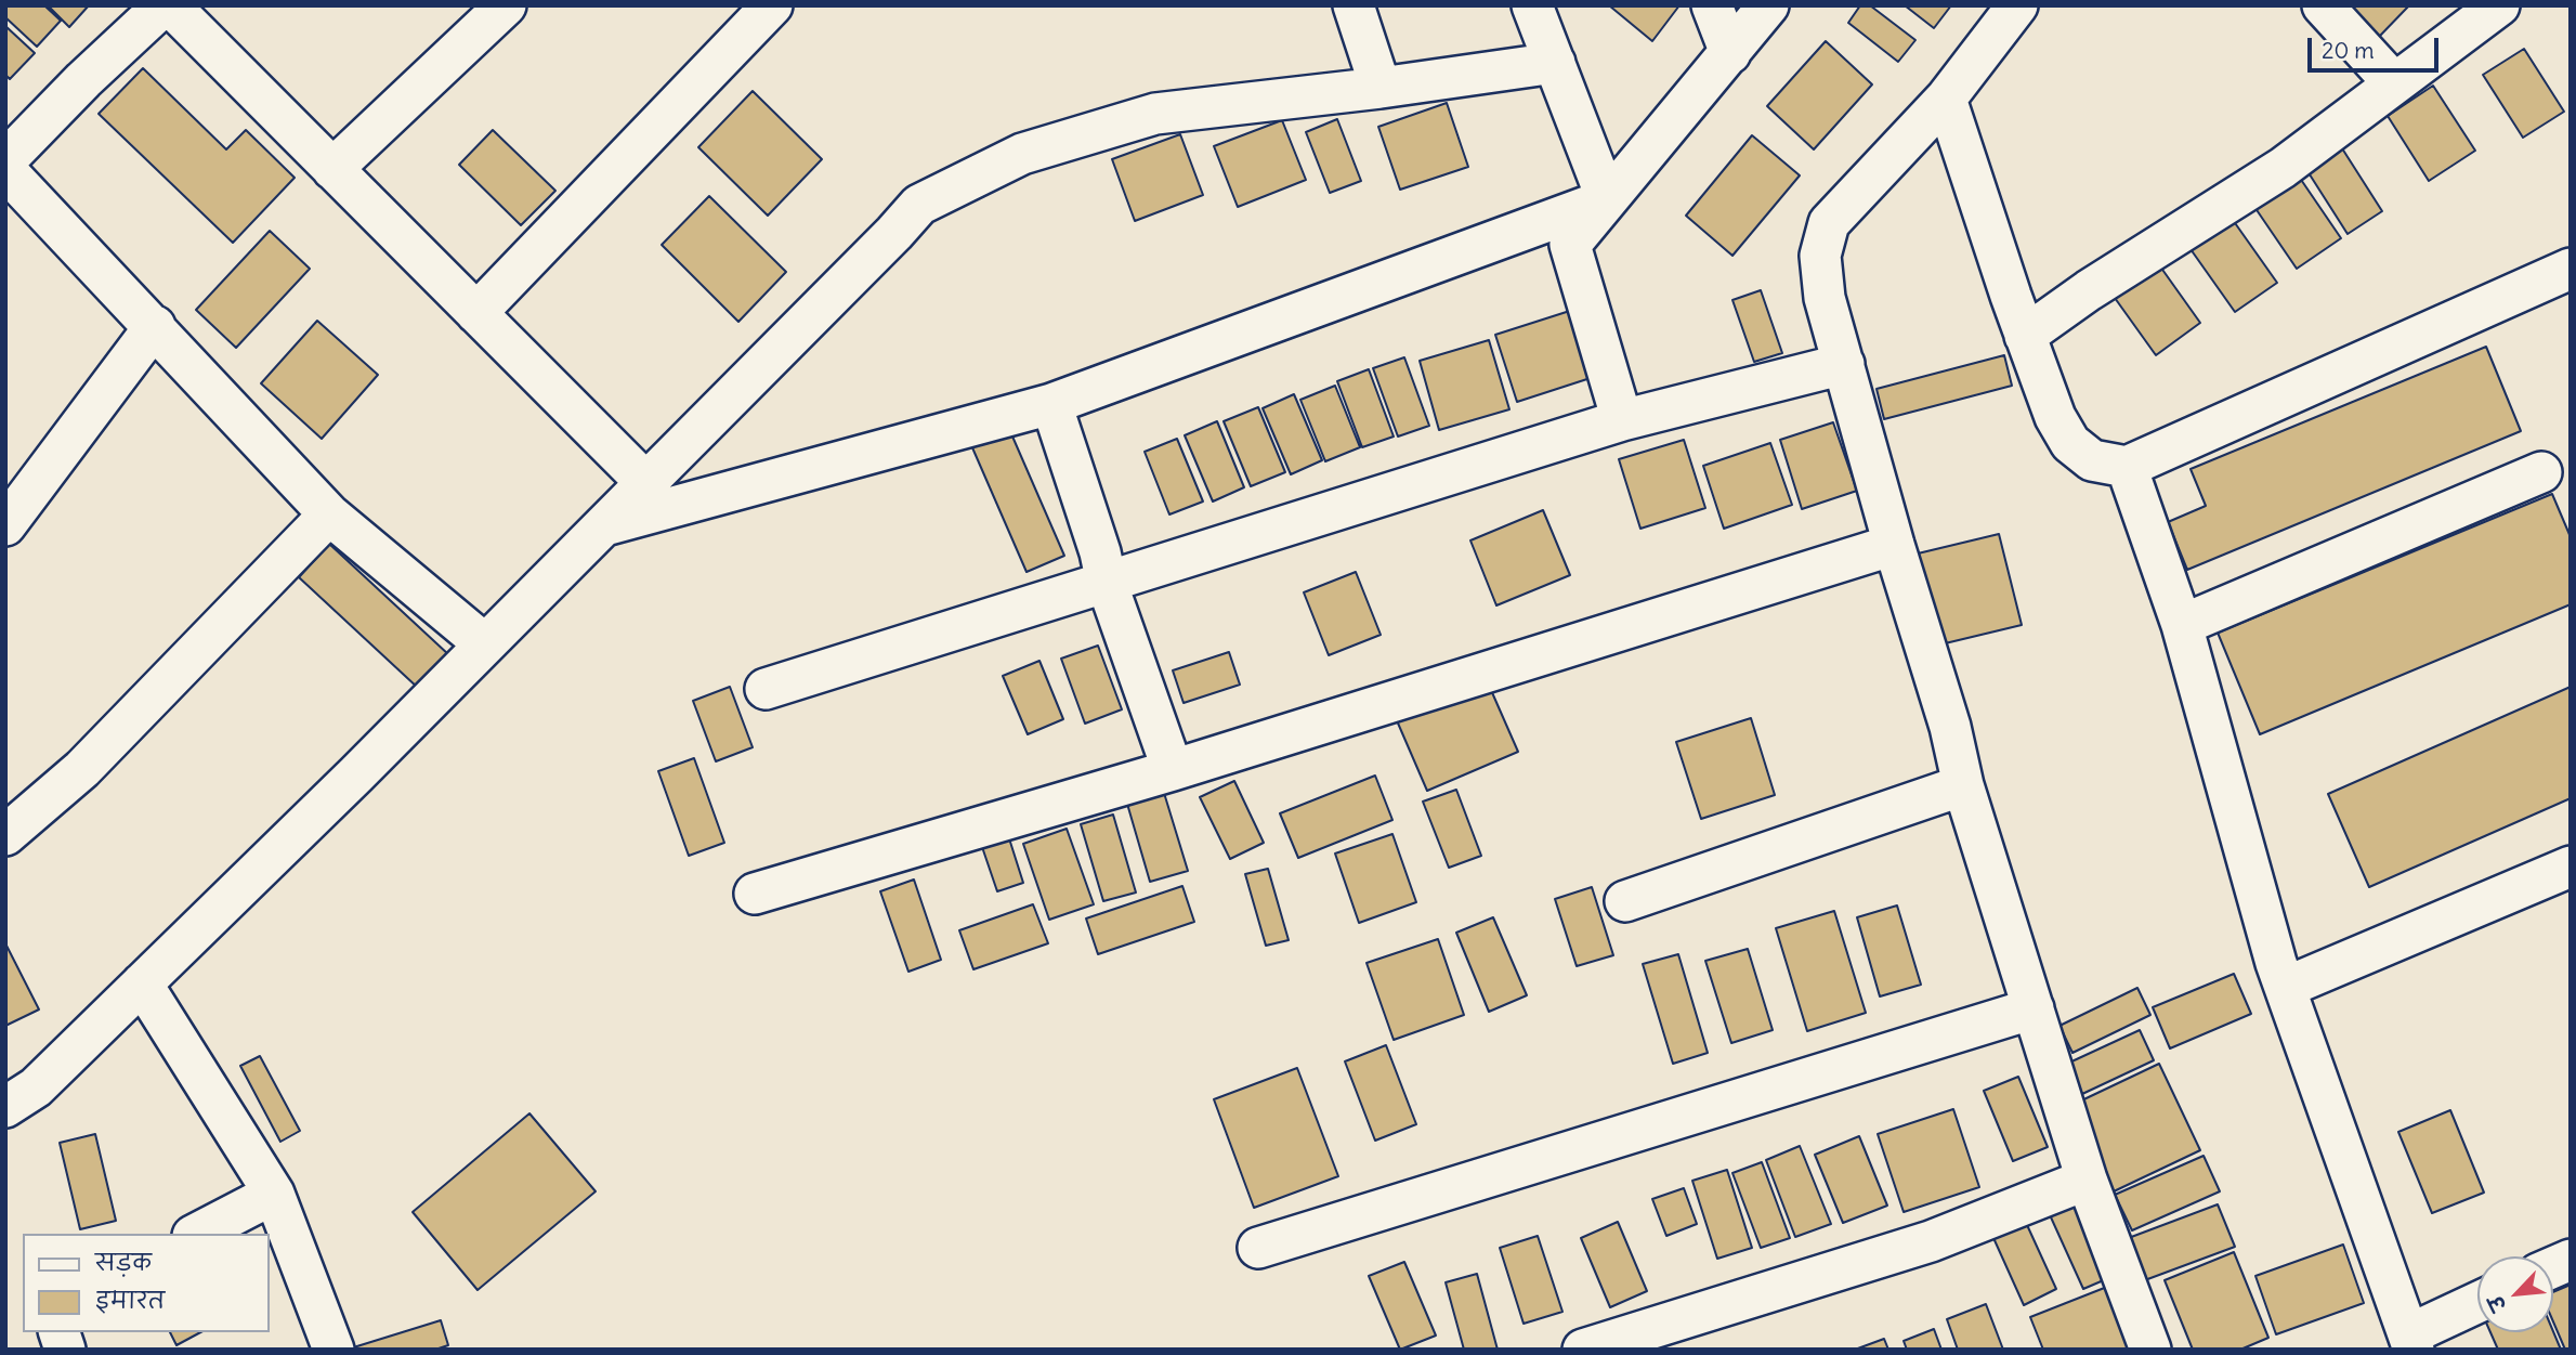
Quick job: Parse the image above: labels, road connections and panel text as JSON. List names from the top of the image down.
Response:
{
  "legend": ["सड़क", "इमारत"],
  "scale_bar": "20 m",
  "north": "bottom left"
}
